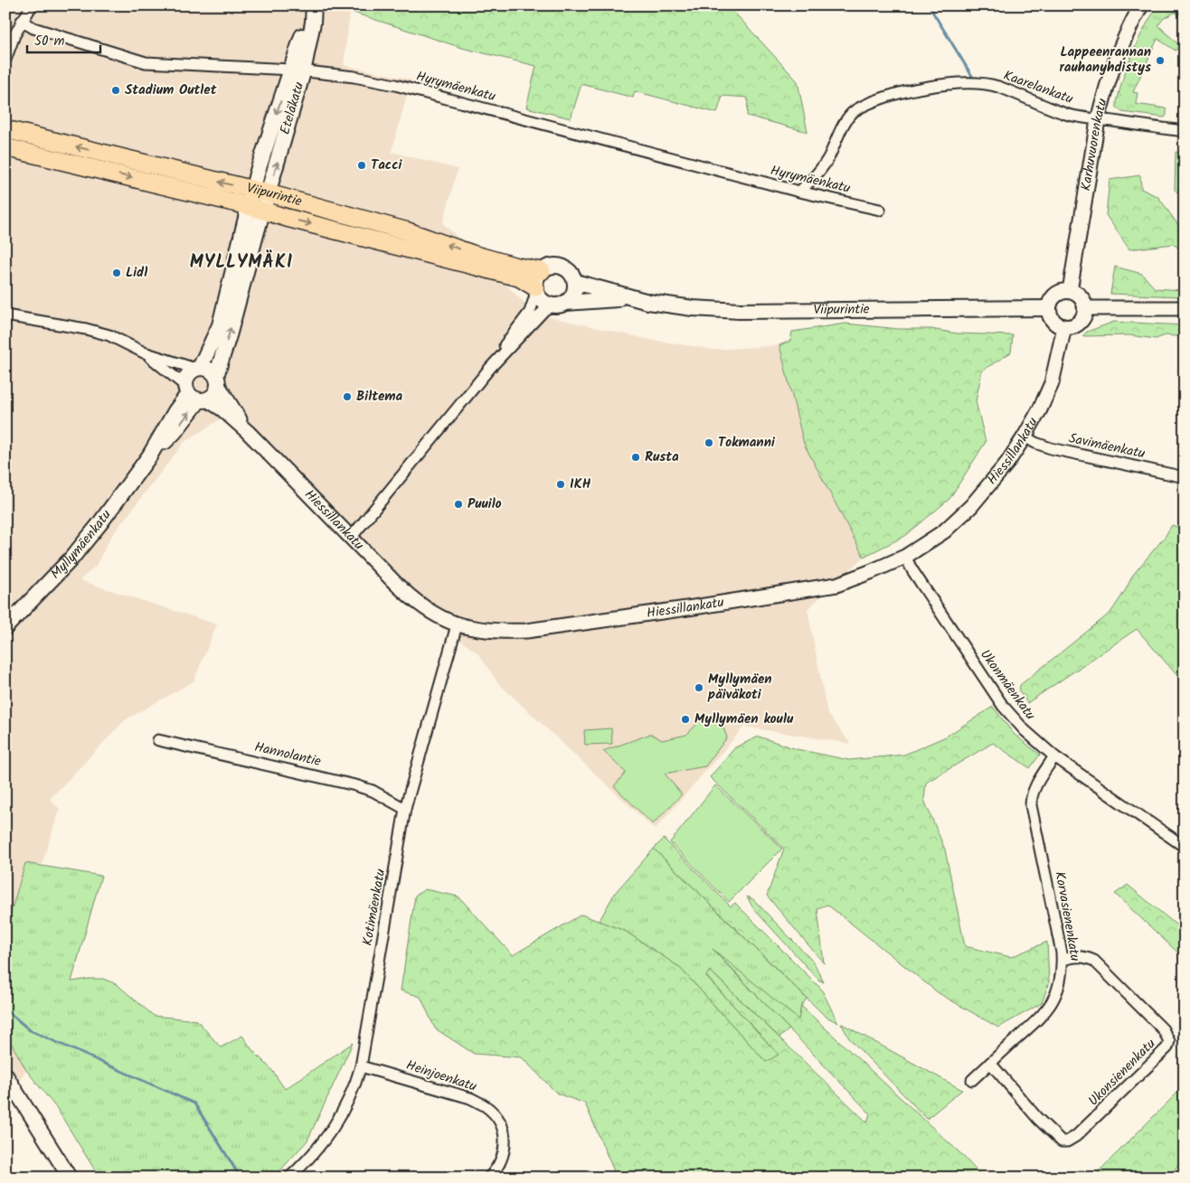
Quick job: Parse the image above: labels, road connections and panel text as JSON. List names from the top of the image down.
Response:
{
  "streets": {
    "main road": ["Eteläkatu", "Viipurintie", "Myllymäenkatu"],
    "street": [
      "Hyrymäenkatu",
      "Kaarelankatu",
      "Karhuvuorenkatu",
      "Savimäenkatu",
      "Hiessillankatu",
      "Ukonmäenkatu",
      "Hannolantie",
      "Kotimäenkatu",
      "Korvasienenkatu",
      "Ukonsienenkatu",
      "Heinjoenkatu"
    ]
  },
  "crossings": [
    ["Hyrymäenkatu", "Kaarelankatu"],
    ["Hyrymäenkatu", "Eteläkatu"],
    ["Kaarelankatu", "Karhuvuorenkatu"],
    ["Eteläkatu", "Viipurintie"],
    ["Karhuvuorenkatu", "Viipurintie"],
    ["Karhuvuorenkatu", "Hiessillankatu"],
    ["Viipurintie", "Hiessillankatu"],
    ["Savimäenkatu", "Hiessillankatu"],
    ["Hiessillankatu", "Myllymäenkatu"],
    ["Hiessillankatu", "Ukonmäenkatu"],
    ["Hiessillankatu", "Kotimäenkatu"],
    ["Ukonmäenkatu", "Korvasienenkatu"],
    ["Hannolantie", "Kotimäenkatu"],
    ["Kotimäenkatu", "Heinjoenkatu"],
    ["Korvasienenkatu", "Ukonsienenkatu"]
  ],
  "districts": ["MYLLYMÄKI"],
  "places": [
    "Lappeenrannan rauhanyhdistys",
    "Stadium Outlet",
    "Tacci",
    "Lidl",
    "Biltema",
    "Tokmanni",
    "Rusta",
    "IKH",
    "Puuilo",
    "Myllymäen päiväkoti",
    "Myllymäen koulu"
  ],
  "scale_bar": "50 m"
}
